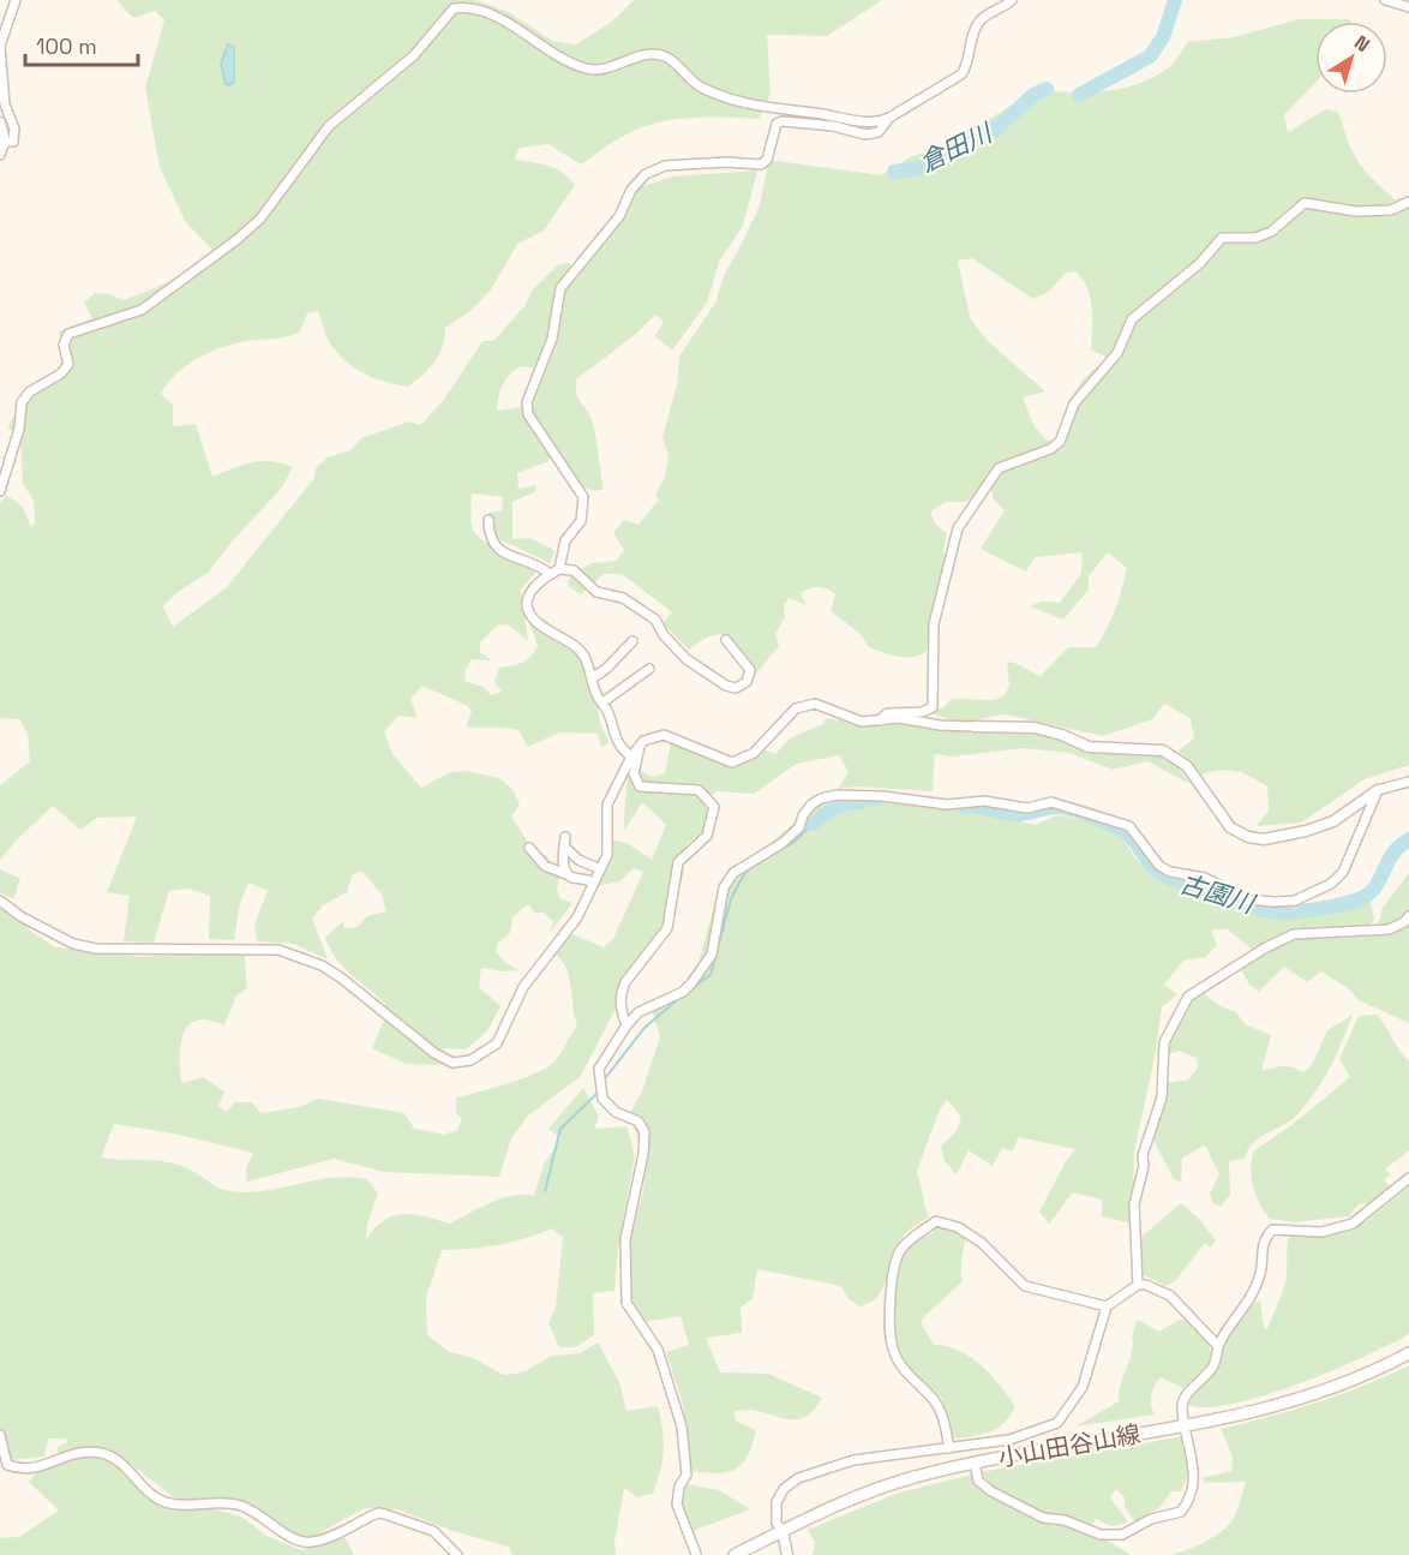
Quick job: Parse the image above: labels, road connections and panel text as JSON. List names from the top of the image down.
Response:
{
  "streets": {
    "main road": ["小山田谷山線"]
  },
  "water": ["倉田川", "古園川"],
  "scale_bar": "100 m",
  "north": "top right"
}
